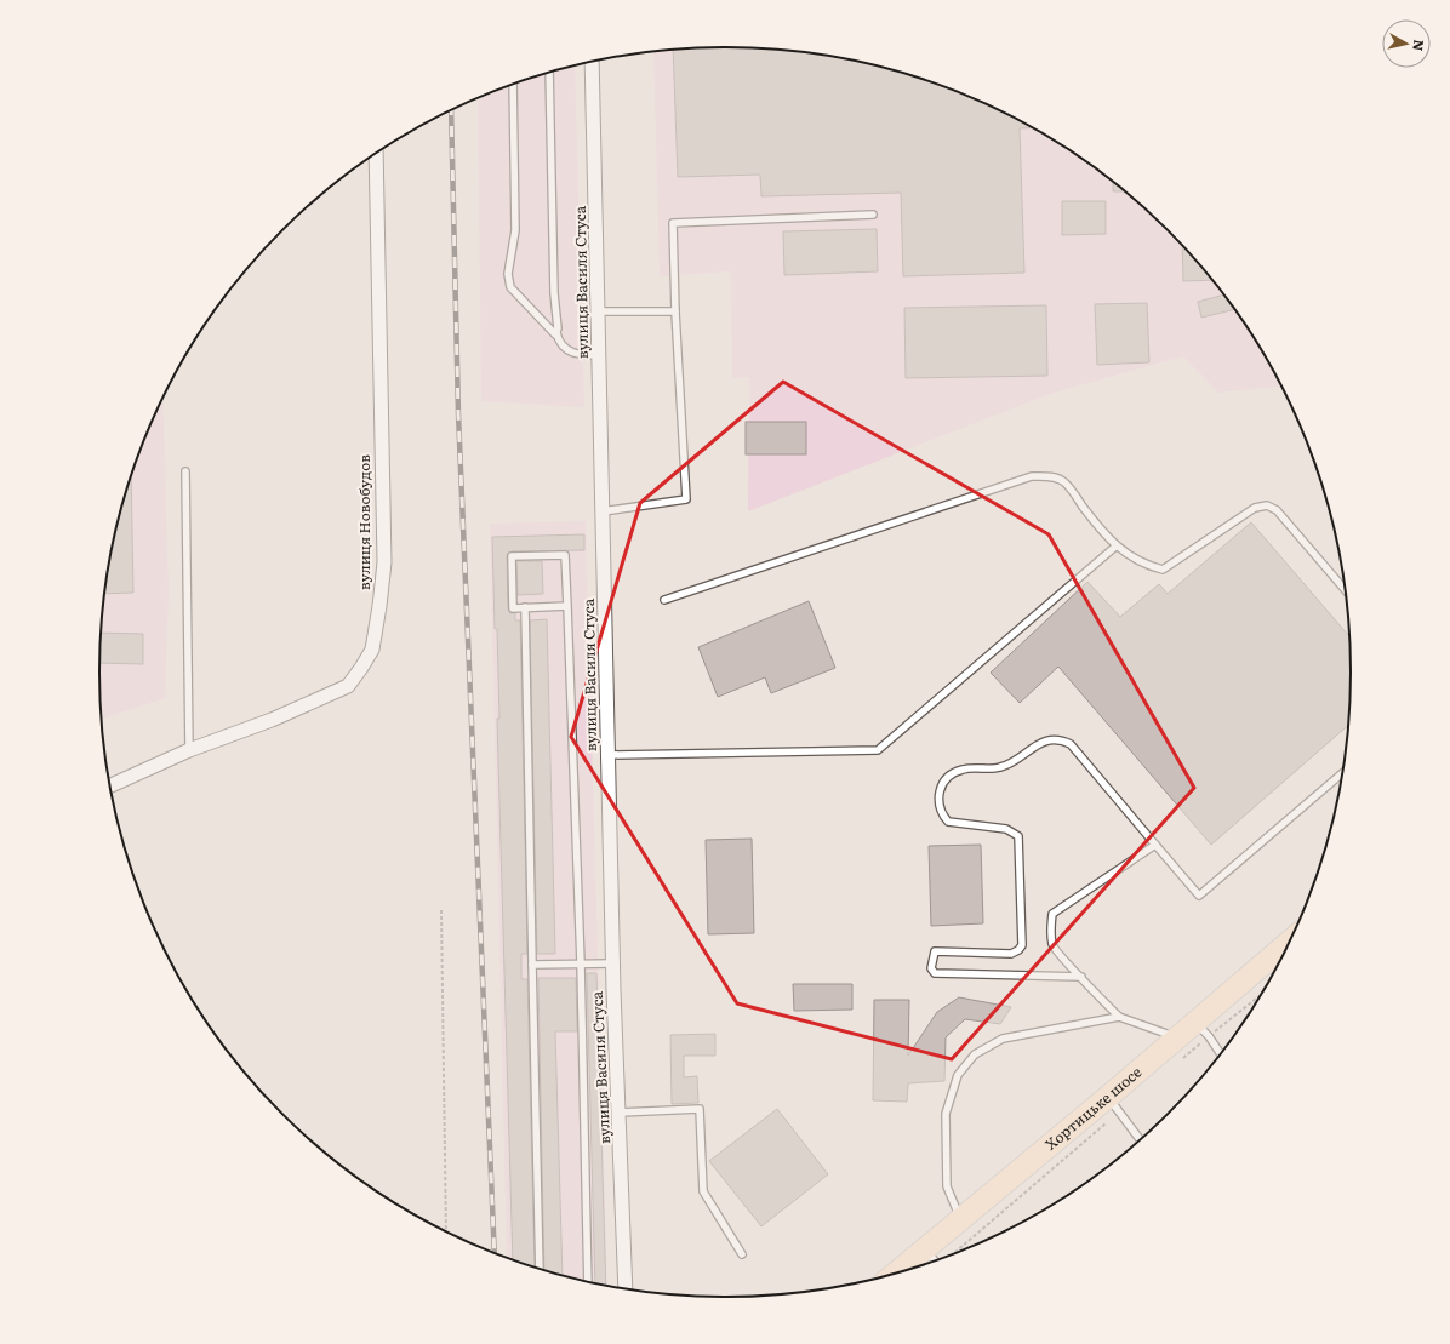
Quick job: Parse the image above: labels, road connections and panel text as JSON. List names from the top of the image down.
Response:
{
  "streets": {
    "main road": ["Хортицьке шосе"],
    "street": ["вулиця Василя Стуса", "вулиця Новобудов"]
  },
  "north": "right"
}
